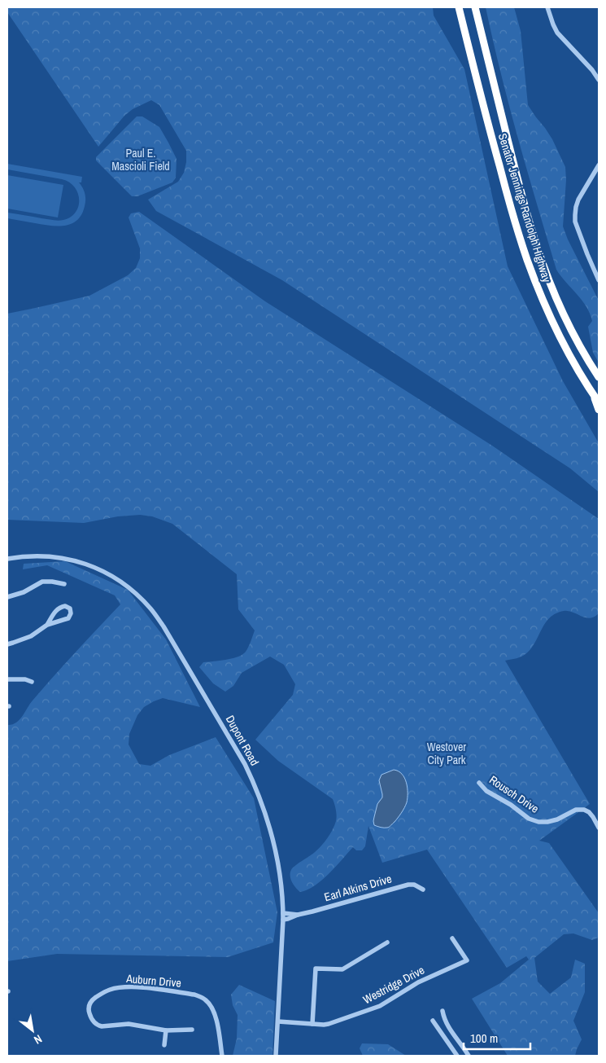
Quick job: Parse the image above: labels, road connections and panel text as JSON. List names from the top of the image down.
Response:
{
  "streets": {
    "highway": ["Senator Jennings Randolph Highway"],
    "street": [
      "Dupont Road",
      "Rousch Drive",
      "Earl Atkins Drive",
      "Auburn Drive",
      "Westridge Drive"
    ]
  },
  "crossings": [
    ["Dupont Road", "Earl Atkins Drive"],
    ["Dupont Road", "Westridge Drive"]
  ],
  "parks": ["Paul E. Mascioli Field", "Westover City Park"],
  "scale_bar": "100 m",
  "north": "bottom right"
}
